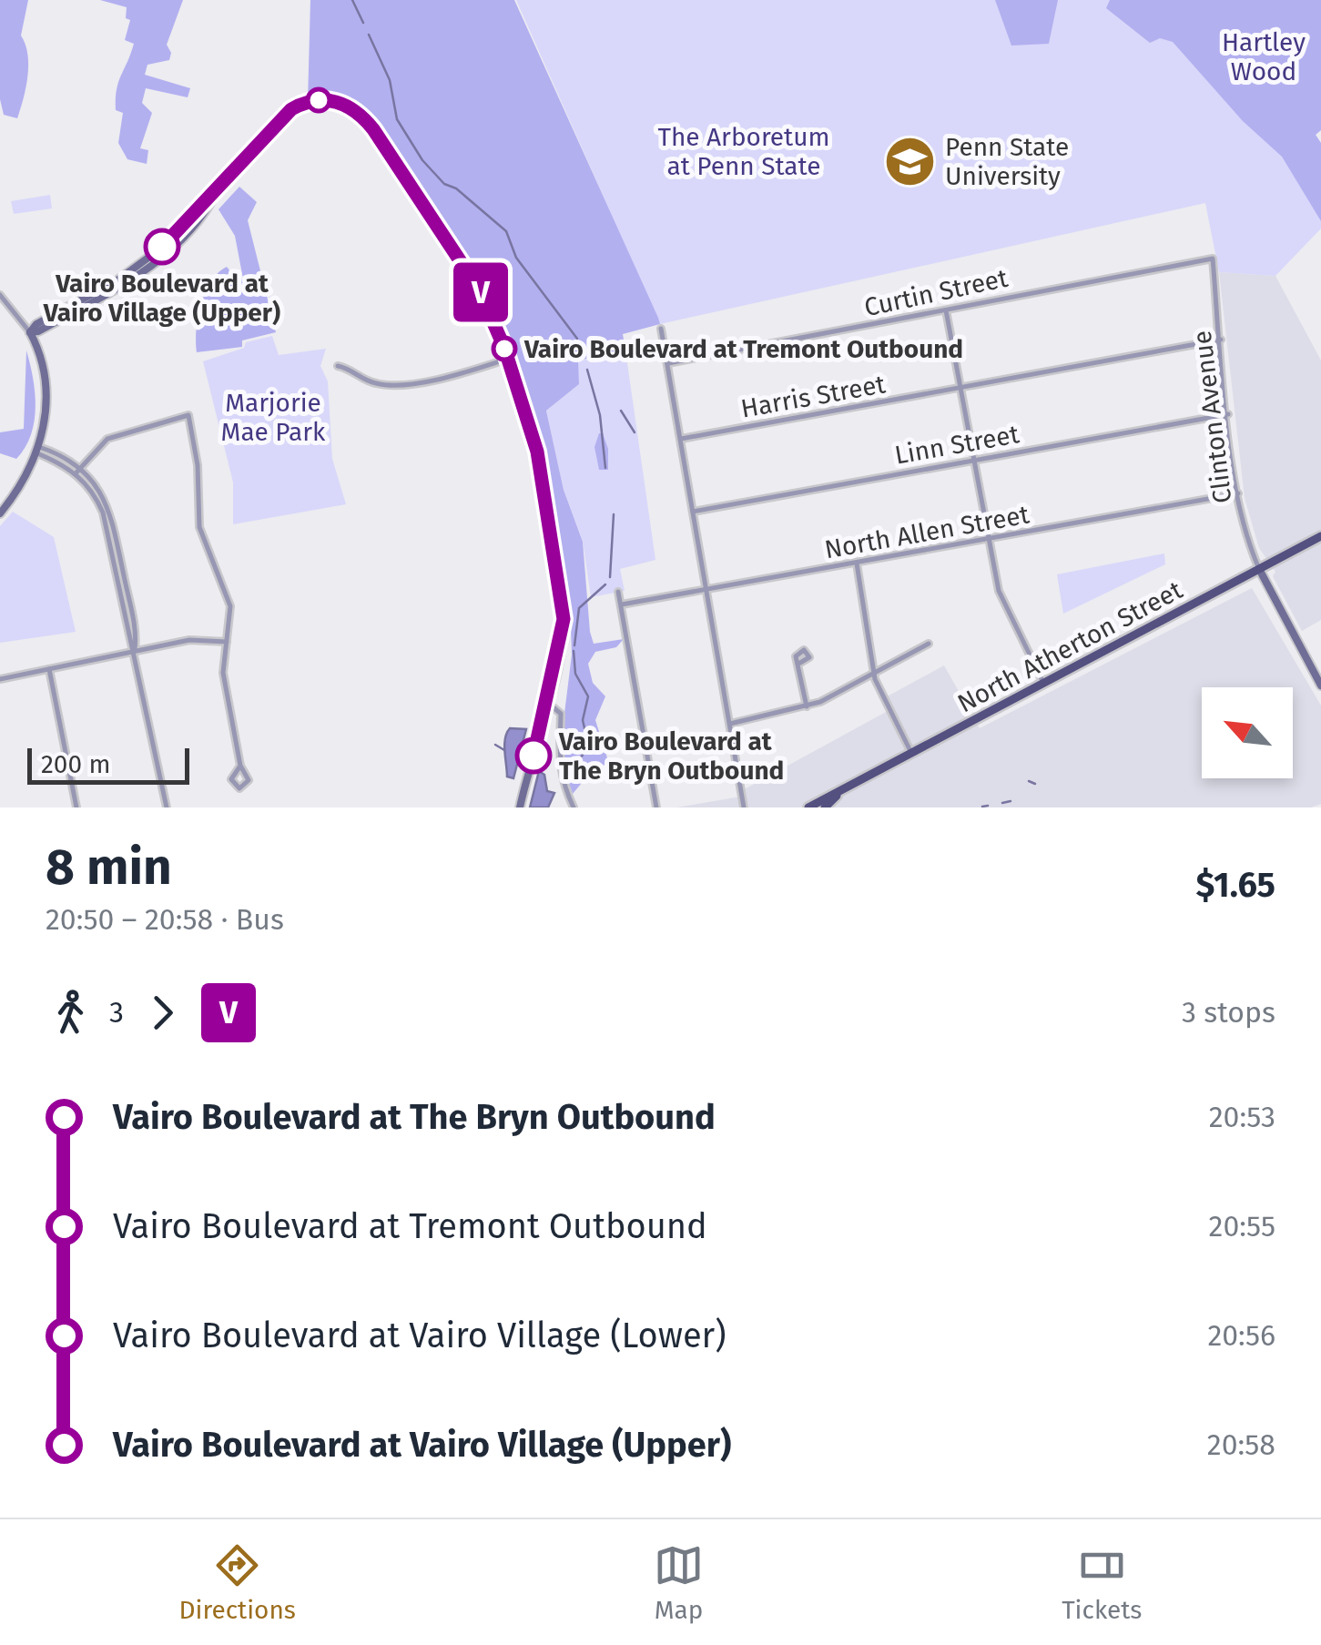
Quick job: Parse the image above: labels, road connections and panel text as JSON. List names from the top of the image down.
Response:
{
  "streets": {
    "main road": ["North Atherton Street"],
    "street": [
      "Curtin Street",
      "Harris Street",
      "Clinton Avenue",
      "Linn Street",
      "North Allen Street"
    ]
  },
  "crossings": [
    ["Curtin Street", "Clinton Avenue"],
    ["Harris Street", "Clinton Avenue"],
    ["Clinton Avenue", "Linn Street"],
    ["Clinton Avenue", "North Allen Street"],
    ["Clinton Avenue", "North Atherton Street"]
  ],
  "parks": ["Hartley Wood", "The Arboretum at Penn State", "Marjorie Mae Park"],
  "places": {
    "school or university": ["Penn State University"],
    "other": ["Vairo Boulevard at Vairo Village (Upper)", "Vairo Boulevard at Tremont Outbound", "Vairo Boulevard at The Bryn Outbound"]
  },
  "lines": ["bus line V"],
  "scale_bar": "200 m",
  "north": "top left",
  "page": {
    "on_map": "V",
    "scale": "200 m",
    "heading": ["8 min", "20:50 – 20:58 · Bus", "$1.65"],
    "legs": ["3", "V", "3 stops"],
    "list": [
      {
        "name": "Vairo Boulevard at The Bryn Outbound",
        "value": "20:53"
      },
      {
        "name": "Vairo Boulevard at Tremont Outbound",
        "value": "20:55"
      },
      {
        "name": "Vairo Boulevard at Vairo Village (Lower)",
        "value": "20:56"
      },
      {
        "name": "Vairo Boulevard at Vairo Village (Upper)",
        "value": "20:58"
      }
    ],
    "tabs": ["Directions", "Map", "Tickets"]
  }
}
